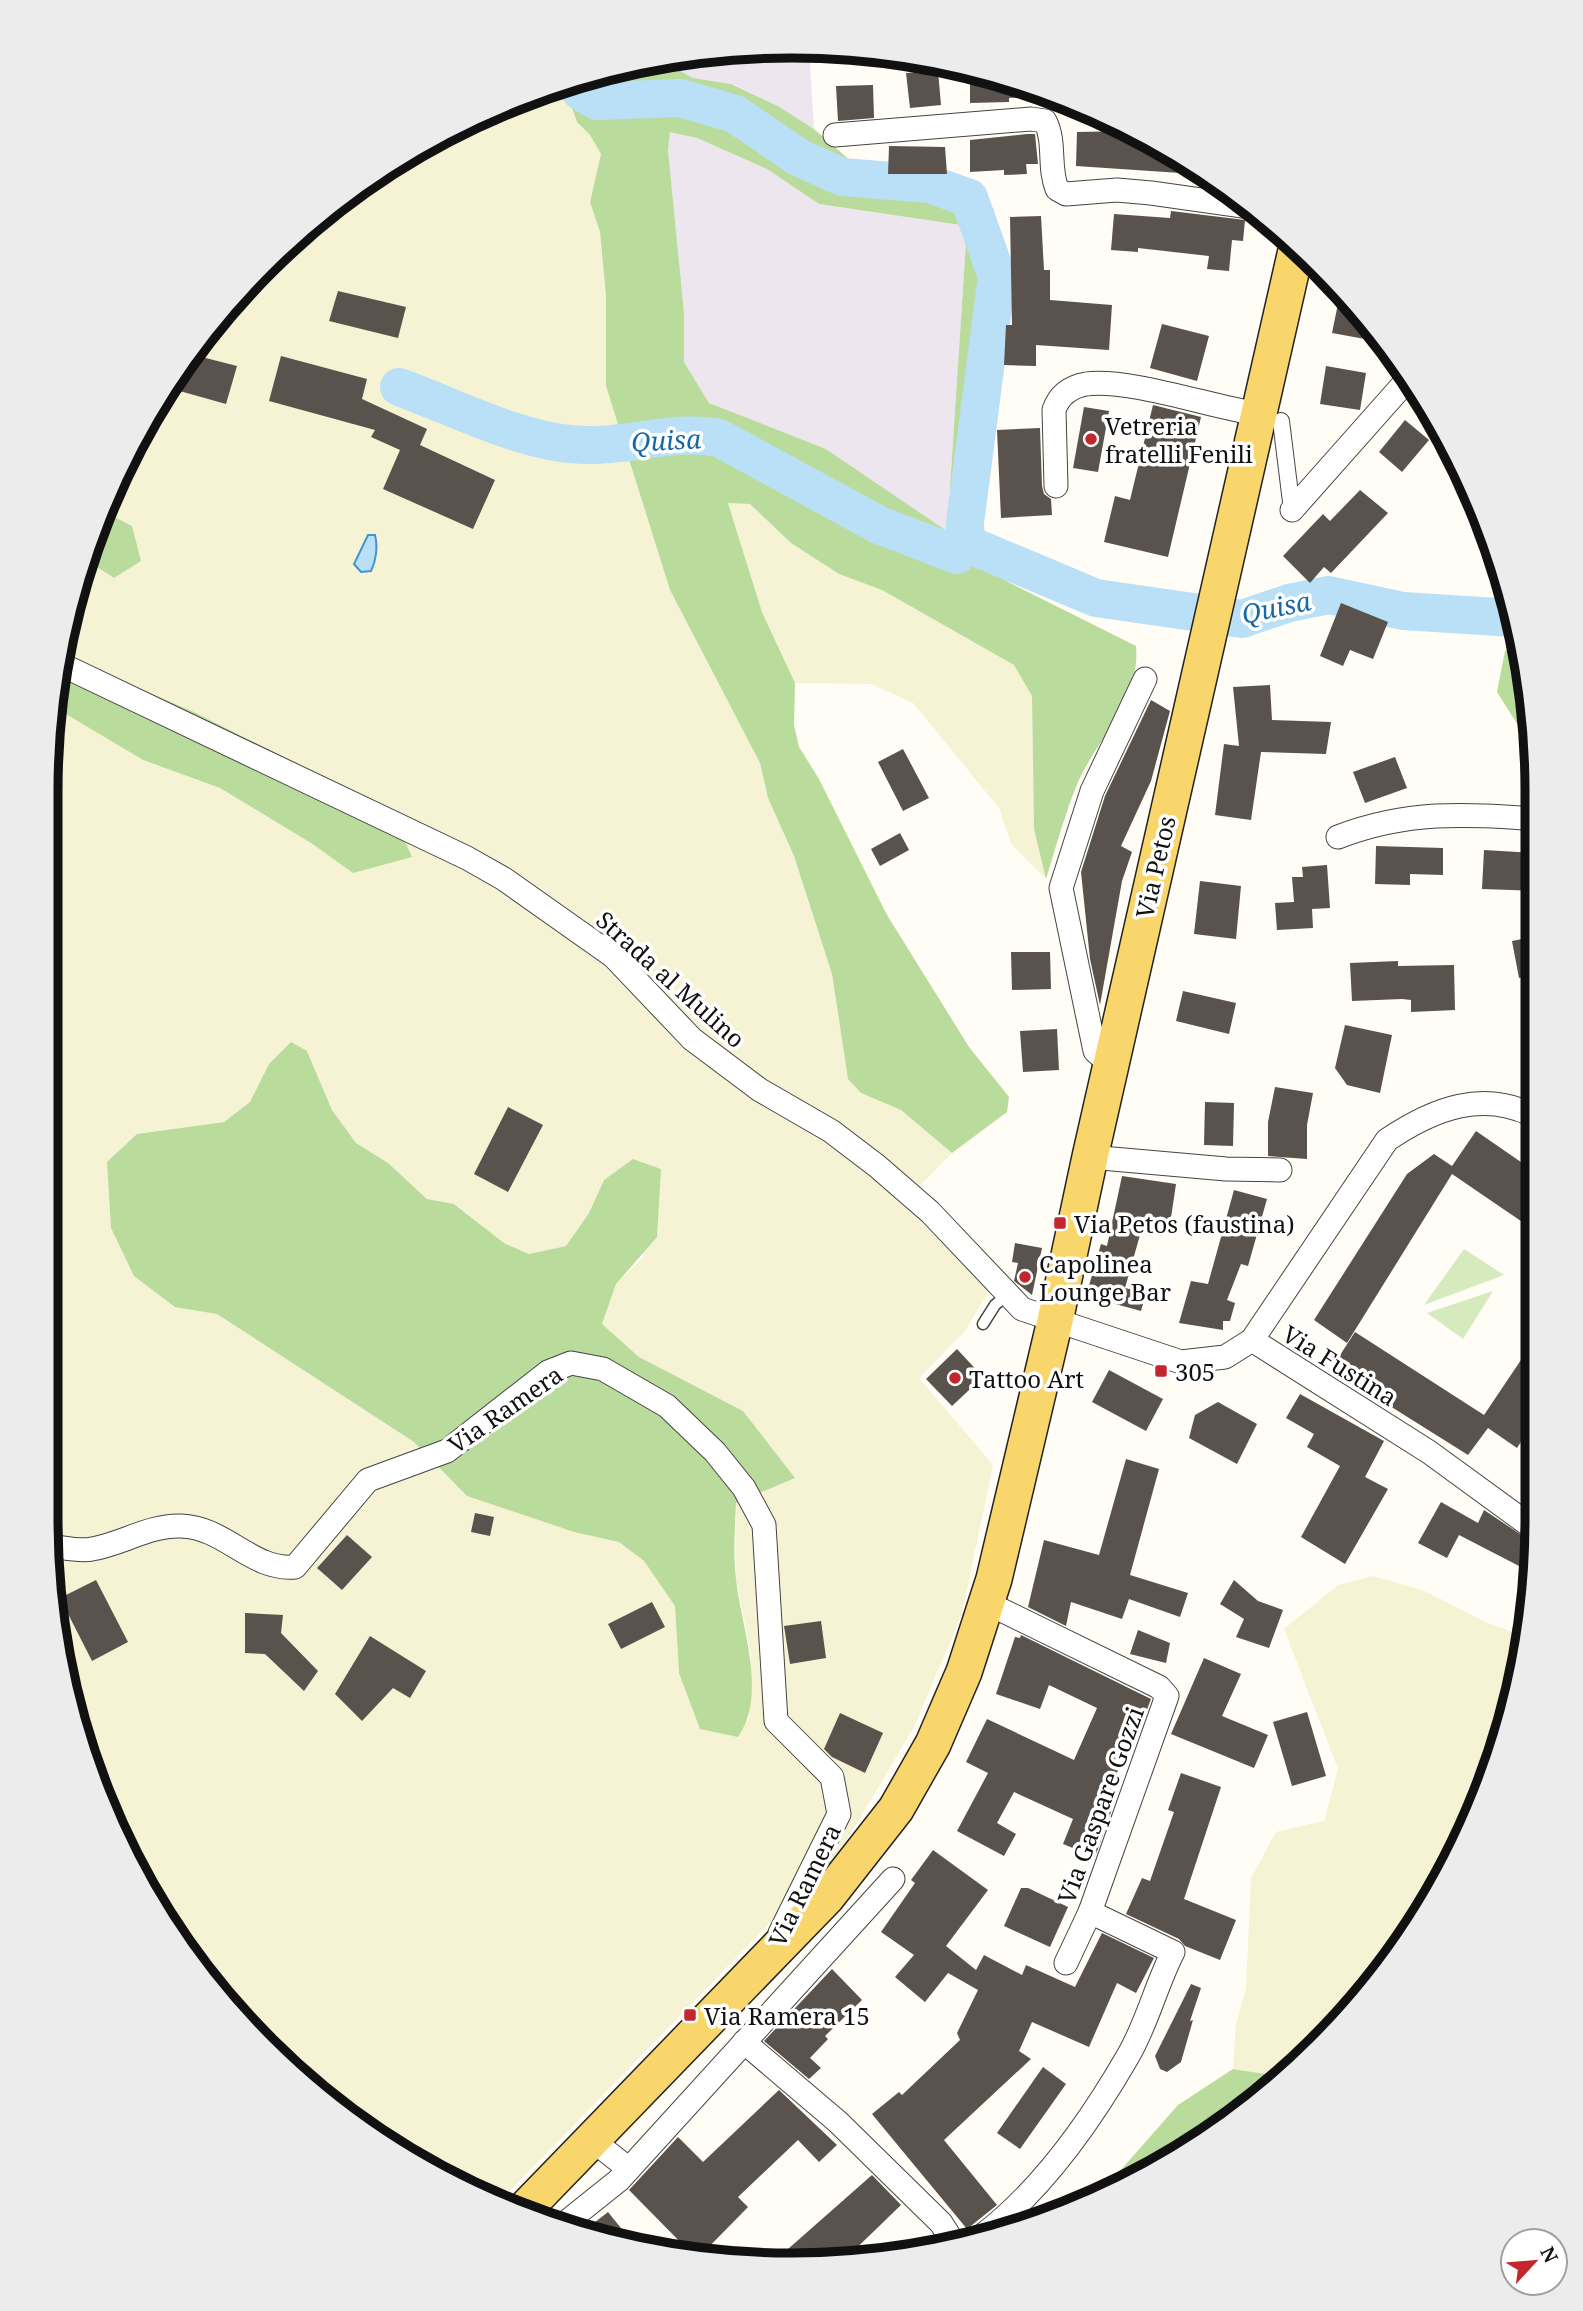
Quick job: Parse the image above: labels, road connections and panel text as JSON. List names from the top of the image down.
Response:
{
  "streets": {
    "main road": ["Via Petos", "Via Ramera"],
    "street": ["Strada al Mulino", "Via Fustina", "Via Gaspare Gozzi"]
  },
  "crossings": [
    ["Via Petos", "Strada al Mulino"],
    ["Via Petos", "Via Fustina"],
    ["Via Petos", "Via Ramera"],
    ["Strada al Mulino", "Via Fustina"],
    ["Strada al Mulino", "Via Ramera"],
    ["Via Fustina", "Via Ramera"],
    ["Via Ramera", "Via Gaspare Gozzi"]
  ],
  "water": ["Quisa"],
  "places": {
    "other": ["Vetreria fratelli Fenili", "Capolinea Lounge Bar", "Tattoo Art"],
    "transit": ["Via Petos (faustina)", "305", "Via Ramera 15"]
  },
  "north": "top right"
}
